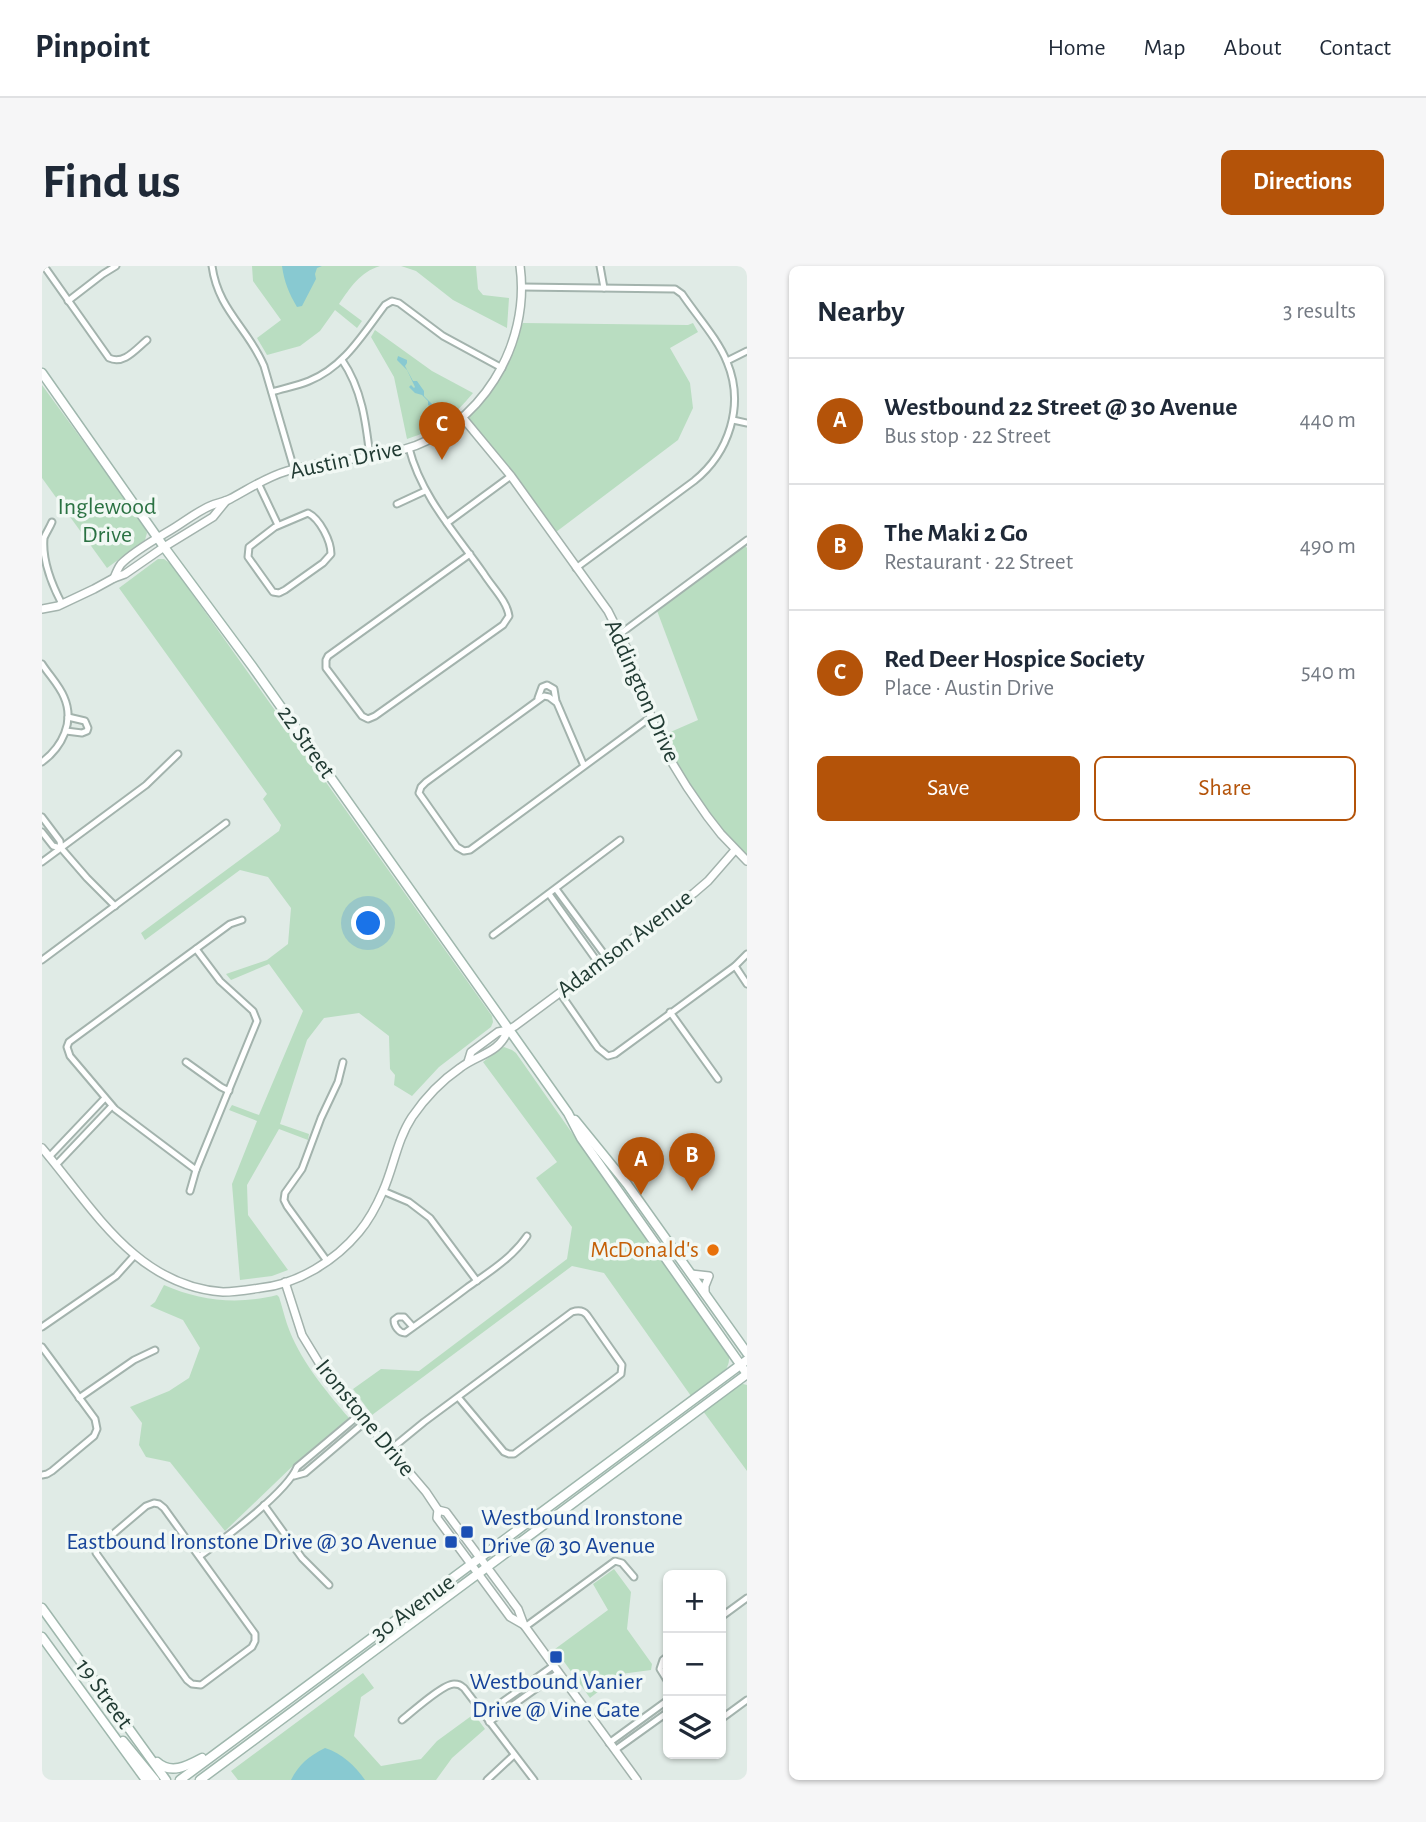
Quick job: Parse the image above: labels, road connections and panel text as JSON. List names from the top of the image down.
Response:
{
  "streets": {
    "main road": ["22 Street", "30 Avenue", "19 Street"],
    "street": [
      "Austin Drive",
      "Addington Drive",
      "Adamson Avenue",
      "Ironstone Drive"
    ]
  },
  "crossings": [
    ["Austin Drive", "Addington Drive"],
    ["Austin Drive", "22 Street"],
    ["Addington Drive", "Adamson Avenue"],
    ["22 Street", "Adamson Avenue"],
    ["22 Street", "30 Avenue"],
    ["Ironstone Drive", "30 Avenue"]
  ],
  "parks": ["Inglewood Drive"],
  "places": {
    "other": ["McDonald's"],
    "transit": ["Westbound Ironstone Drive @ 30 Avenue", "Eastbound Ironstone Drive @ 30 Avenue", "Westbound Vanier Drive @ Vine Gate"]
  },
  "page": {
    "header": "Pinpoint",
    "nav": [
      "Home",
      "Map",
      "About",
      "Contact"
    ],
    "buttons": [
      "Directions",
      ["Save", "Share"]
    ],
    "title": "Find us",
    "heading": ["Nearby", "3 results"],
    "list": [
      {
        "mark": "A",
        "name": "Westbound 22 Street @ 30 Avenue",
        "note": "Bus stop · 22 Street",
        "value": "440 m"
      },
      {
        "mark": "B",
        "name": "The Maki 2 Go",
        "note": "Restaurant · 22 Street",
        "value": "490 m"
      },
      {
        "mark": "C",
        "name": "Red Deer Hospice Society",
        "note": "Place · Austin Drive",
        "value": "540 m"
      }
    ],
    "pins": ["C", "B", "A"],
    "map_buttons": ["+", "−"]
  }
}
